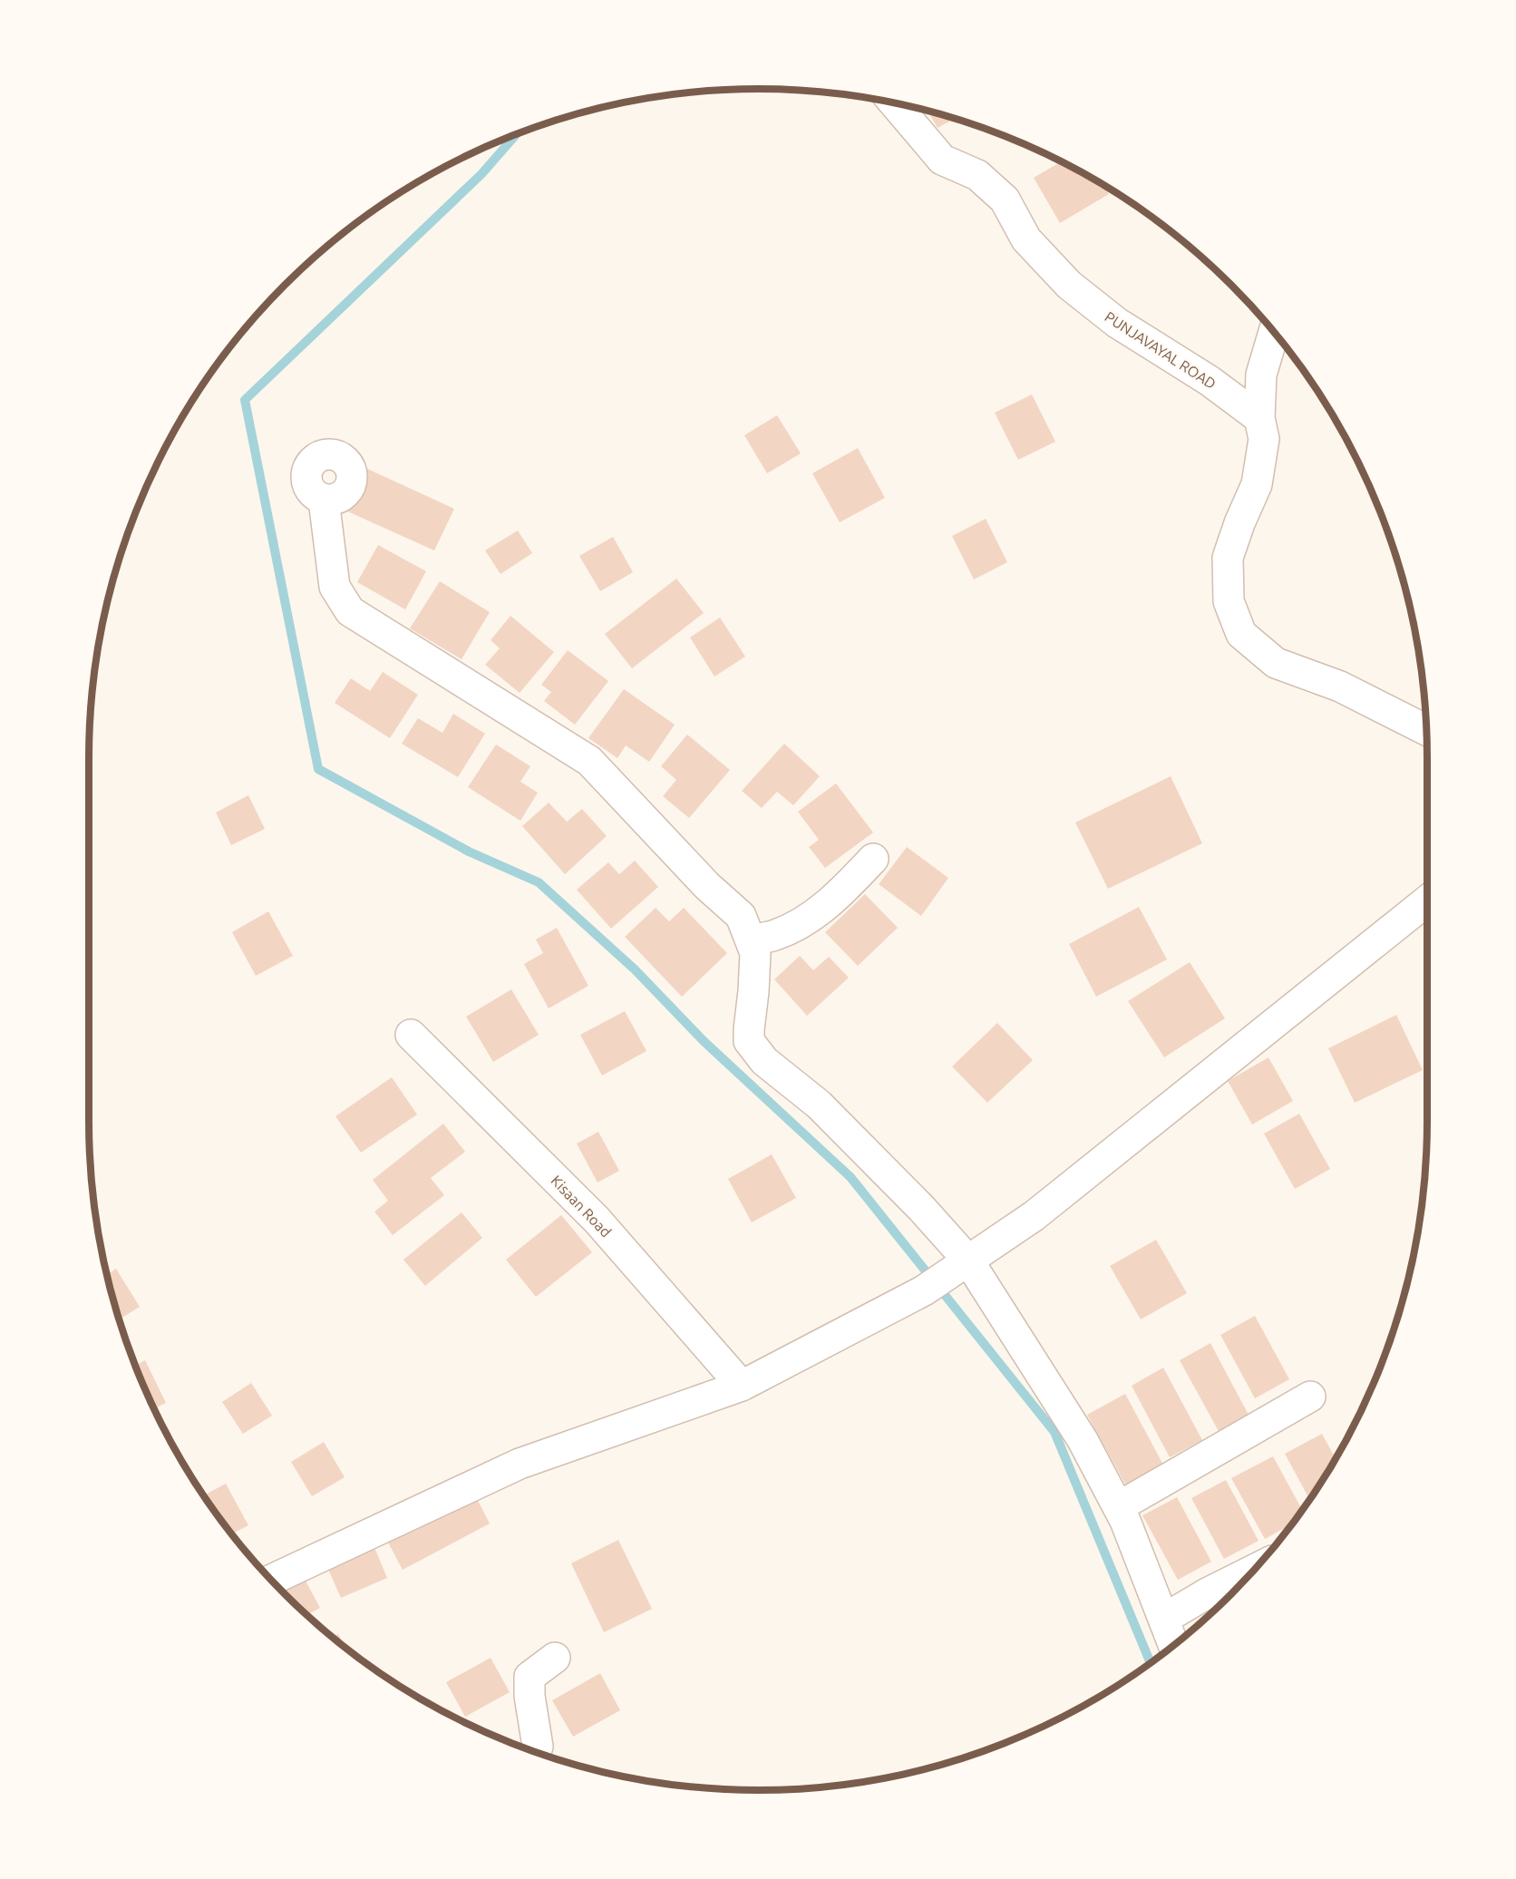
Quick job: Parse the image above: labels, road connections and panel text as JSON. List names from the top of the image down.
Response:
{
  "streets": {
    "street": ["PUNJAVAYAL ROAD", "Kisaan Road"]
  }
}
